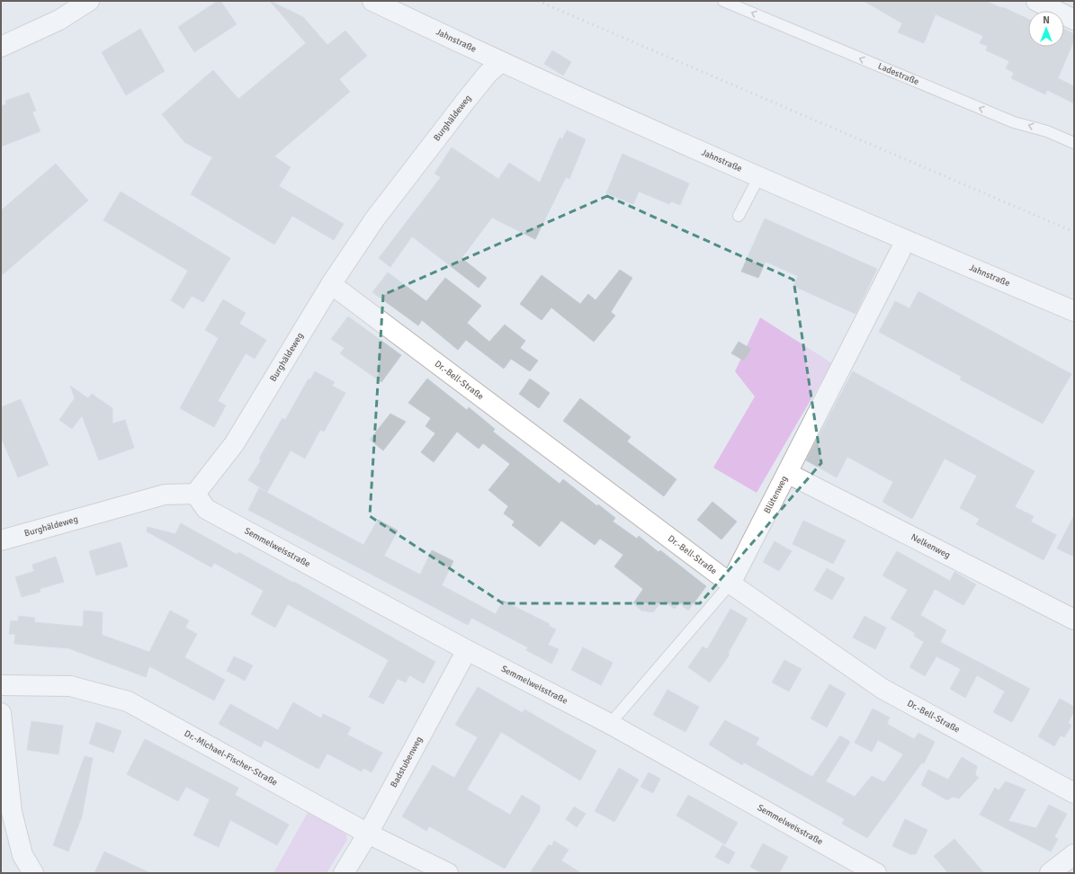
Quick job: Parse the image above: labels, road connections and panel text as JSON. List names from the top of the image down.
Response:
{
  "streets": {
    "street": [
      "Jahnstraße",
      "Burghäldeweg",
      "Dr.-Bell-Straße",
      "Blütenweg",
      "Nelkenweg",
      "Semmelweisstraße",
      "Dr.-Michael-Fischer-Straße",
      "Badstubenweg"
    ],
    "lane": ["Ladestraße"]
  },
  "crossings": [
    ["Jahnstraße", "Burghäldeweg"],
    ["Jahnstraße", "Blütenweg"],
    ["Burghäldeweg", "Dr.-Bell-Straße"],
    ["Burghäldeweg", "Semmelweisstraße"],
    ["Dr.-Bell-Straße", "Blütenweg"],
    ["Blütenweg", "Nelkenweg"],
    ["Blütenweg", "Semmelweisstraße"],
    ["Semmelweisstraße", "Badstubenweg"],
    ["Dr.-Michael-Fischer-Straße", "Badstubenweg"]
  ],
  "one_way": ["Ladestraße"],
  "north": "top"
}
